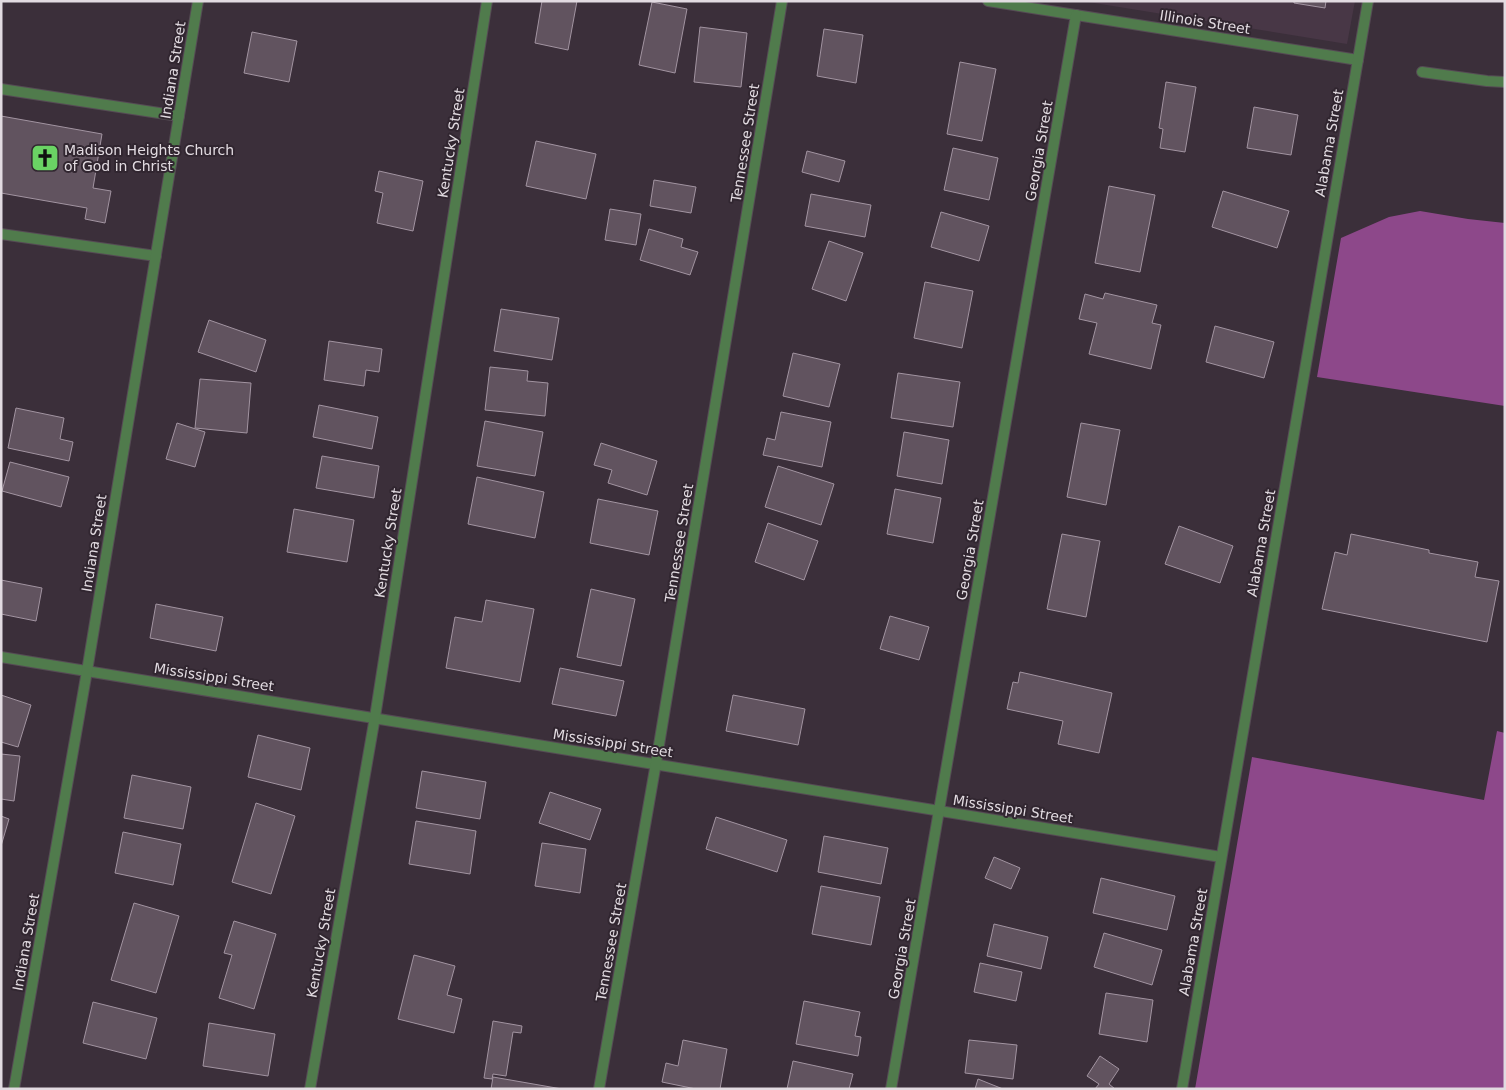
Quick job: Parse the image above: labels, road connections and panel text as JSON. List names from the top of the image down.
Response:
{
  "streets": {
    "street": [
      "Illinois Street",
      "Indiana Street",
      "Kentucky Street",
      "Tennessee Street",
      "Alabama Street",
      "Georgia Street",
      "Mississippi Street"
    ]
  },
  "crossings": [
    ["Illinois Street", "Alabama Street"],
    ["Illinois Street", "Georgia Street"],
    ["Indiana Street", "Mississippi Street"],
    ["Kentucky Street", "Mississippi Street"],
    ["Tennessee Street", "Mississippi Street"],
    ["Alabama Street", "Mississippi Street"],
    ["Georgia Street", "Mississippi Street"]
  ],
  "places": {
    "church": ["Madison Heights Church of God in Christ"]
  }
}
